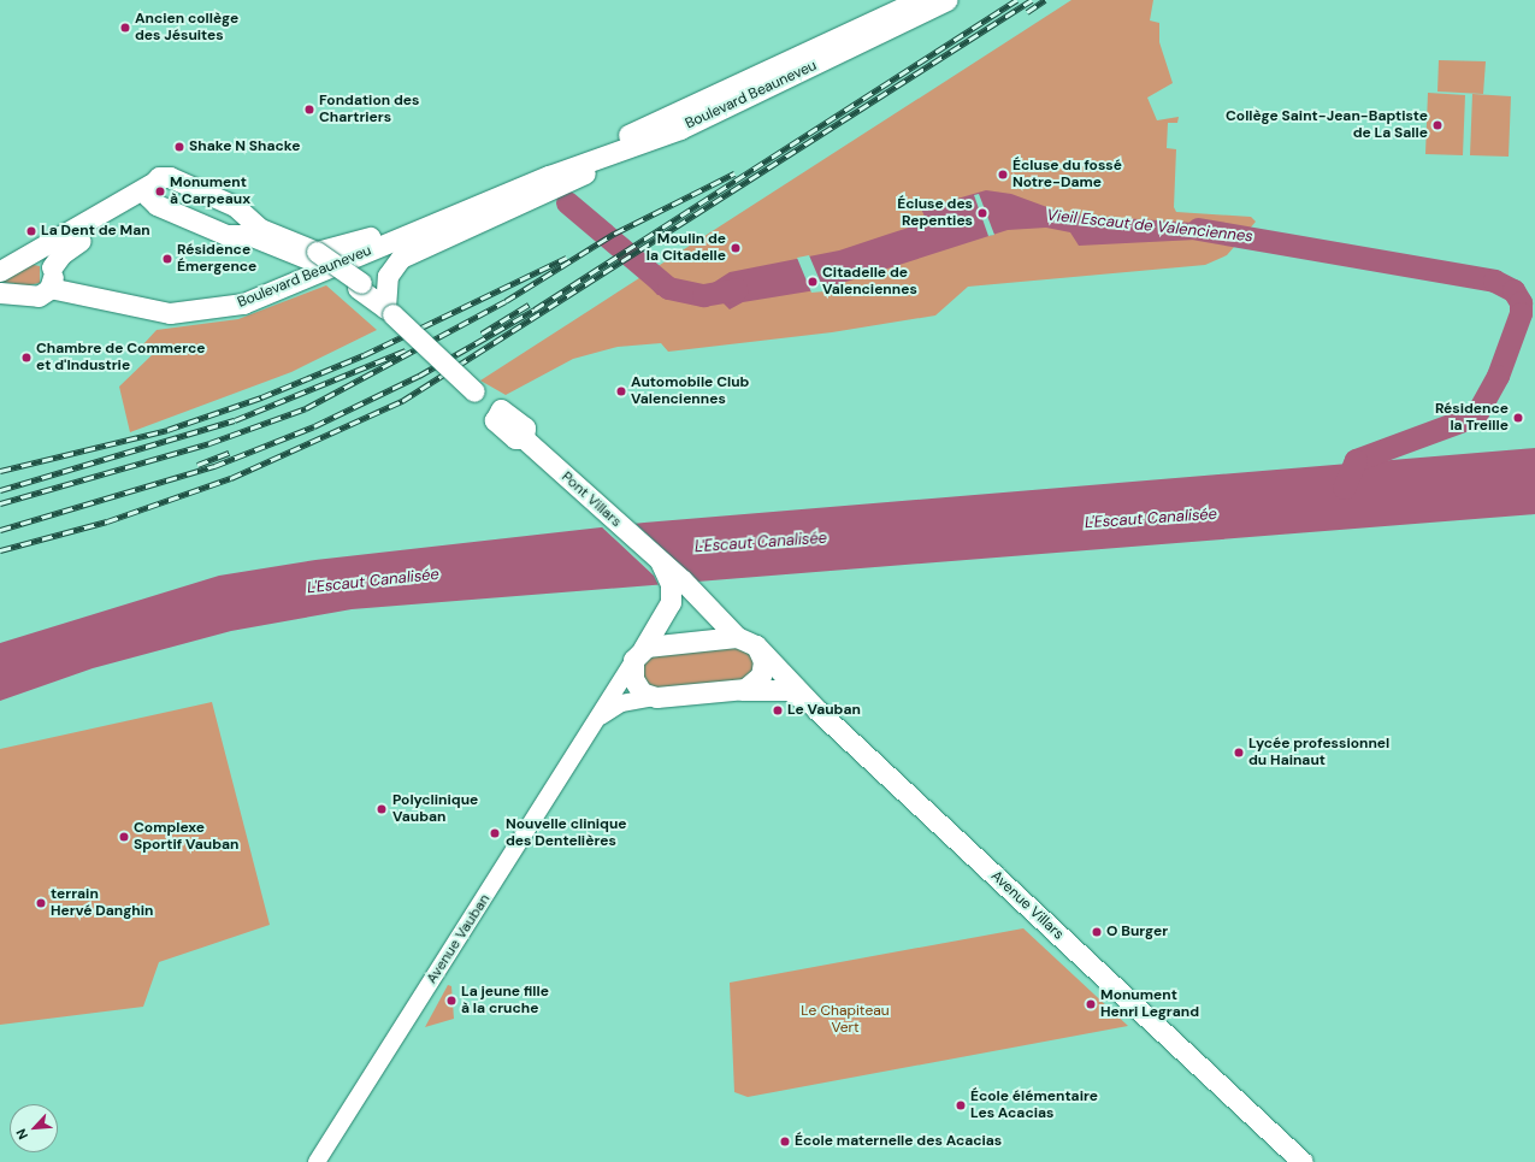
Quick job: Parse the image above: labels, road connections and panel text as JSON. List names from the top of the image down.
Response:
{
  "streets": {
    "main road": ["Boulevard Beauneveu", "Pont Villars", "Avenue Villars"],
    "street": ["Avenue Vauban"]
  },
  "crossings": [
    ["Pont Villars", "Avenue Vauban"]
  ],
  "water": ["Vieil Escaut de Valenciennes", "L'Escaut Canalisée"],
  "parks": ["Le Chapiteau Vert"],
  "places": [
    "Ancien collège des Jésuites",
    "Fondation des Chartriers",
    "Collège Saint-Jean-Baptiste de La Salle",
    "Shake N Shacke",
    "Écluse du fossé Notre-Dame",
    "Monument à Carpeaux",
    "Écluse des Repenties",
    "La Dent de Man",
    "Moulin de la Citadelle",
    "Résidence Émergence",
    "Citadelle de Valenciennes",
    "Chambre de Commerce et d'Industrie",
    "Automobile Club Valenciennes",
    "Résidence la Treille",
    "Le Vauban",
    "Lycée professionnel du Hainaut",
    "Polyclinique Vauban",
    "Nouvelle clinique des Dentelières",
    "Complexe Sportif Vauban",
    "terrain Hervé Danghin",
    "O Burger",
    "La jeune fille à la cruche",
    "Monument Henri Legrand",
    "École élémentaire Les Acacias",
    "École maternelle des Acacias"
  ],
  "north": "bottom left"
}
